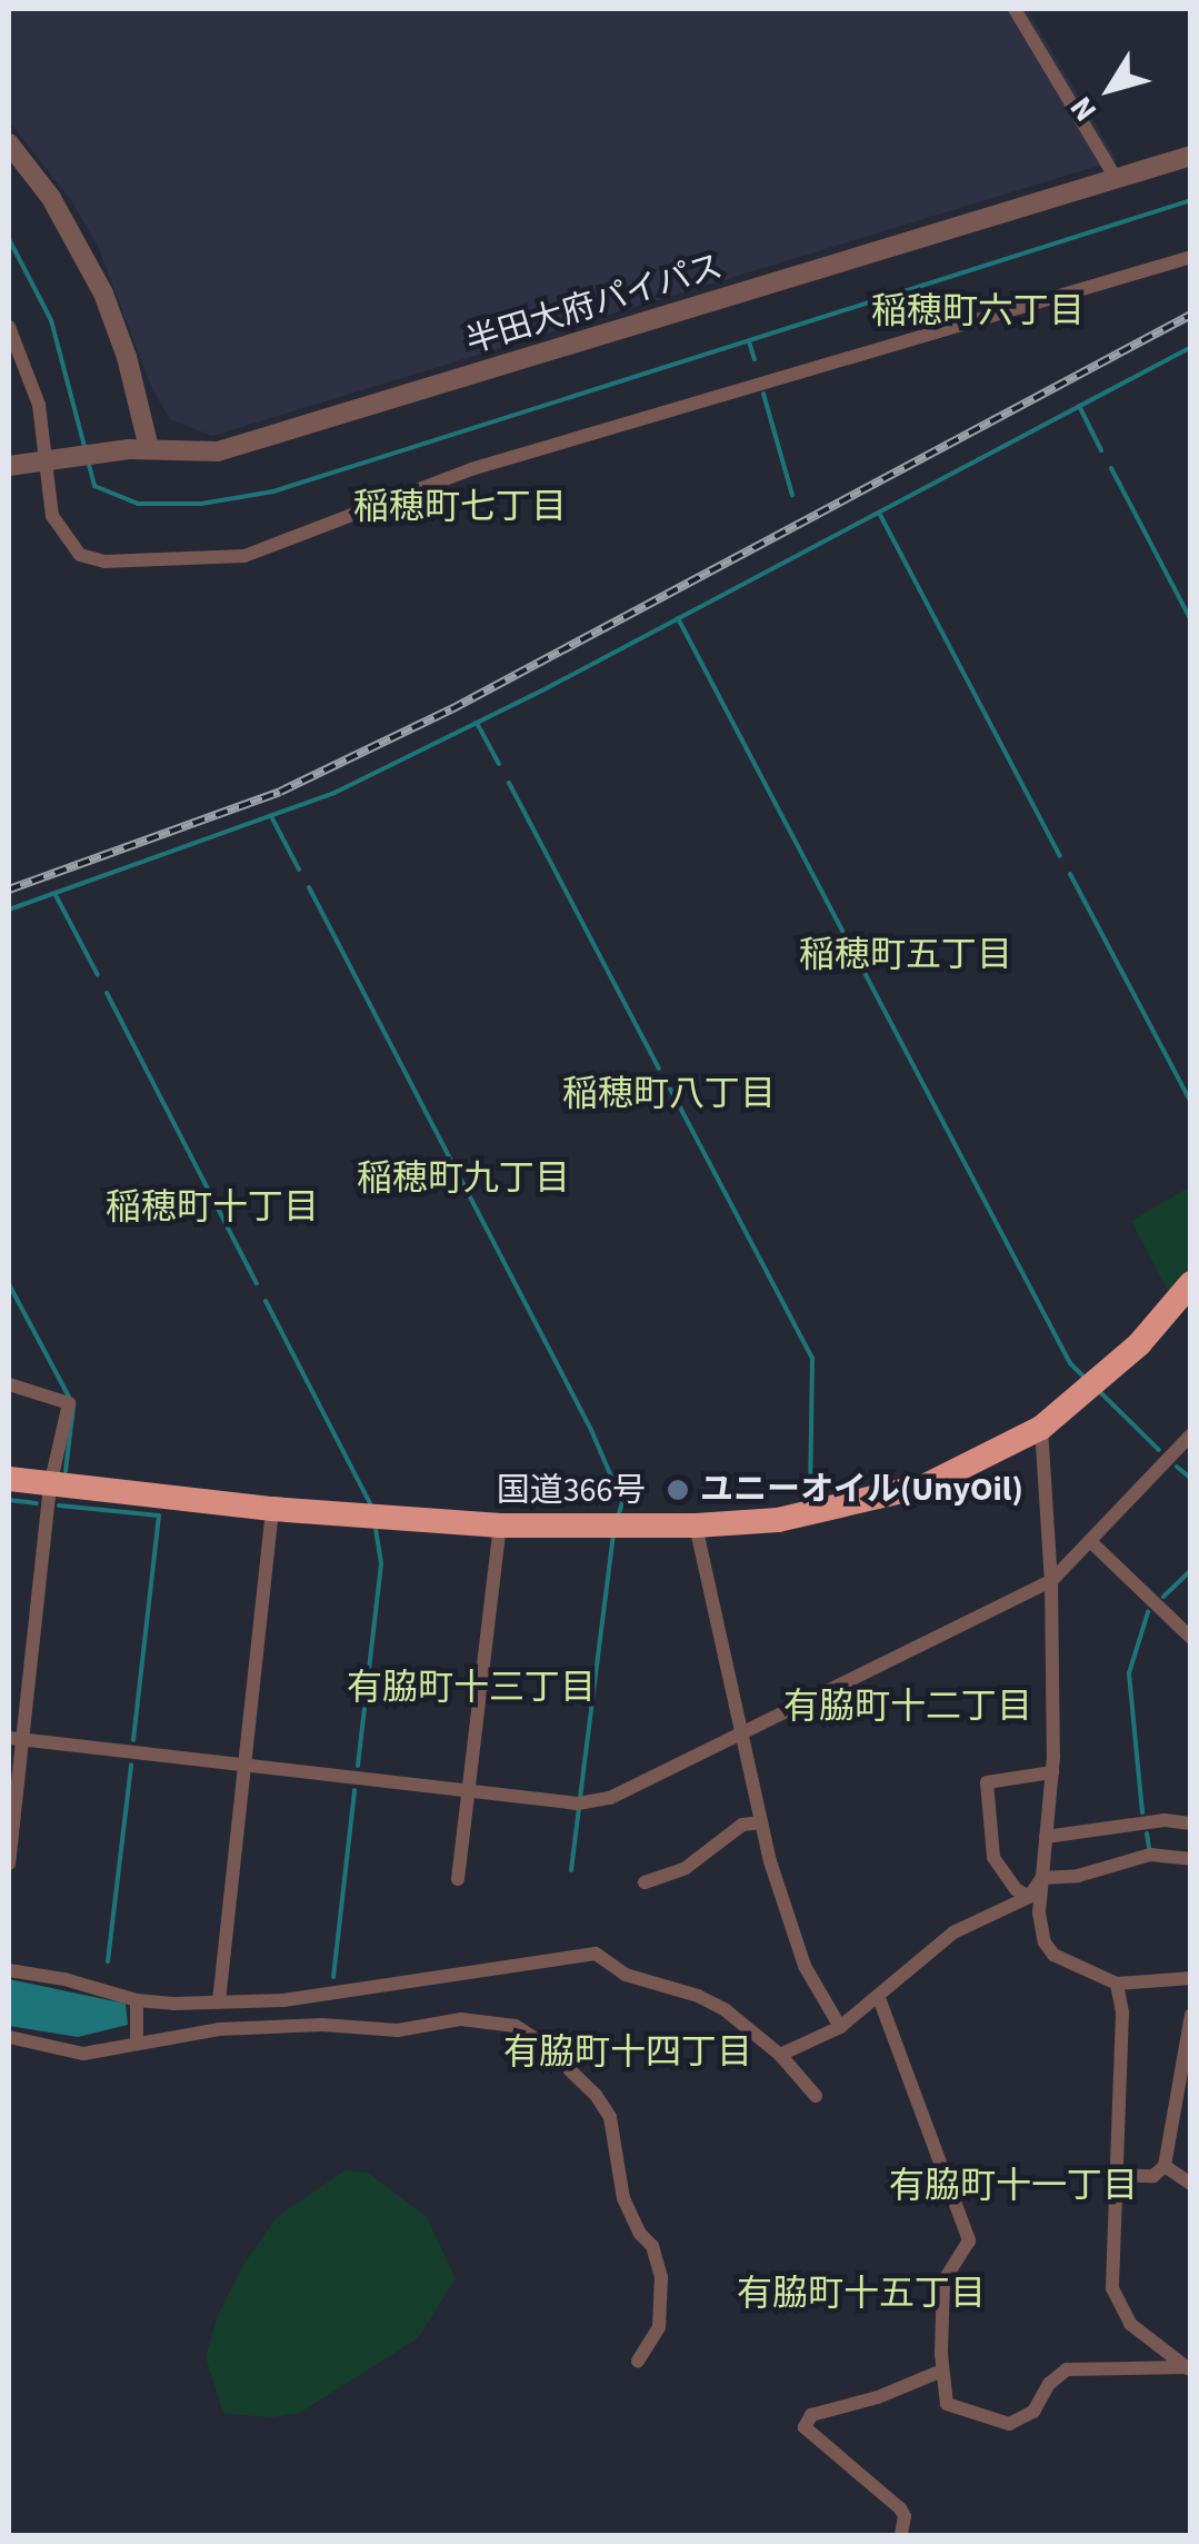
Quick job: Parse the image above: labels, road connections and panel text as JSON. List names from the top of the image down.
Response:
{
  "streets": {
    "highway": ["国道366号"],
    "street": ["半田大府パイパス"]
  },
  "districts": [
    "稲穂町六丁目",
    "稲穂町七丁目",
    "稲穂町五丁目",
    "稲穂町八丁目",
    "稲穂町九丁目",
    "稲穂町十丁目",
    "有脇町十三丁目",
    "有脇町十二丁目",
    "有脇町十四丁目",
    "有脇町十一丁目",
    "有脇町十五丁目"
  ],
  "places": ["ユニーオイル(UnyOil)"],
  "north": "bottom left"
}
